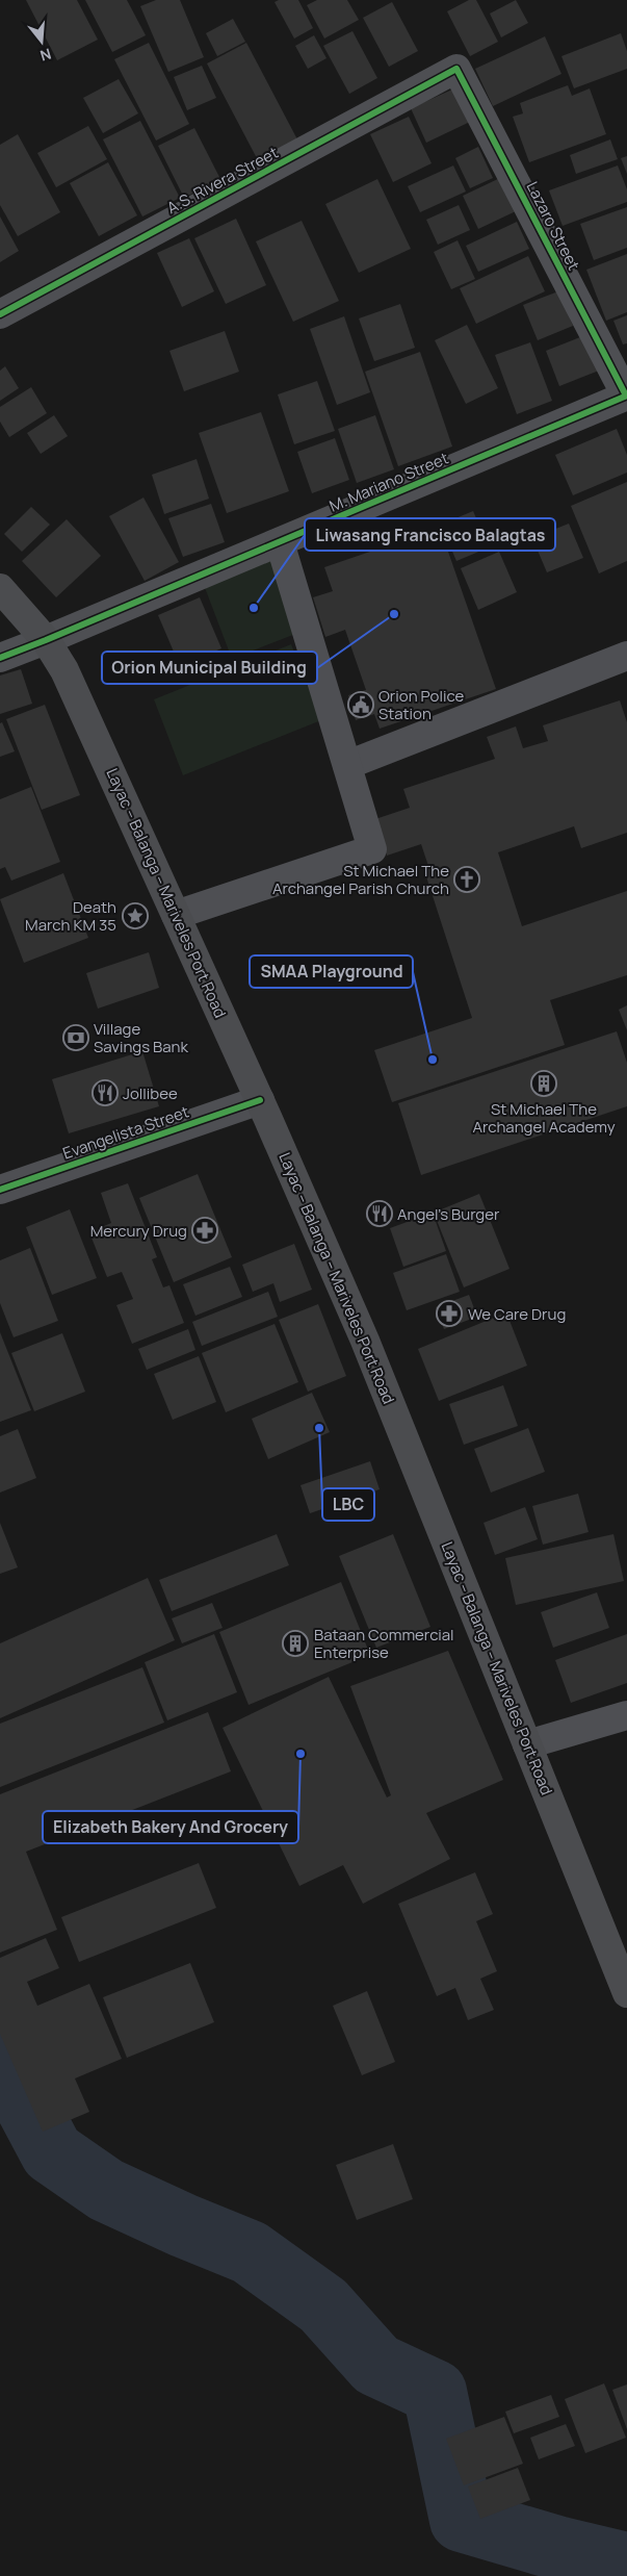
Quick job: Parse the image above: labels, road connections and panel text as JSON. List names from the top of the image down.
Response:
{
  "streets": {
    "main road": ["Layac – Balanga – Mariveles Port Road"],
    "street": [
      "A.S. Rivera Street",
      "Lazaro Street",
      "M. Mariano Street",
      "Evangelista Street"
    ]
  },
  "crossings": [
    ["A.S. Rivera Street", "Lazaro Street"],
    ["Lazaro Street", "M. Mariano Street"],
    ["M. Mariano Street", "Layac – Balanga – Mariveles Port Road"],
    ["Layac – Balanga – Mariveles Port Road", "Evangelista Street"]
  ],
  "places": {
    "other": [
      "Liwasang Francisco Balagtas",
      "Orion Municipal Building",
      "SMAA Playground",
      "LBC",
      "Elizabeth Bakery And Grocery"
    ],
    "public building": ["Orion Police Station"],
    "church": ["St Michael The Archangel Parish Church"],
    "place": ["Death March KM 35"],
    "bank": ["Village Savings Bank"],
    "building": ["St Michael The Archangel Academy", "Bataan Commercial Enterprise"],
    "restaurant": ["Jollibee", "Angel's Burger"],
    "pharmacy": ["Mercury Drug", "We Care Drug"]
  },
  "north": "bottom"
}
